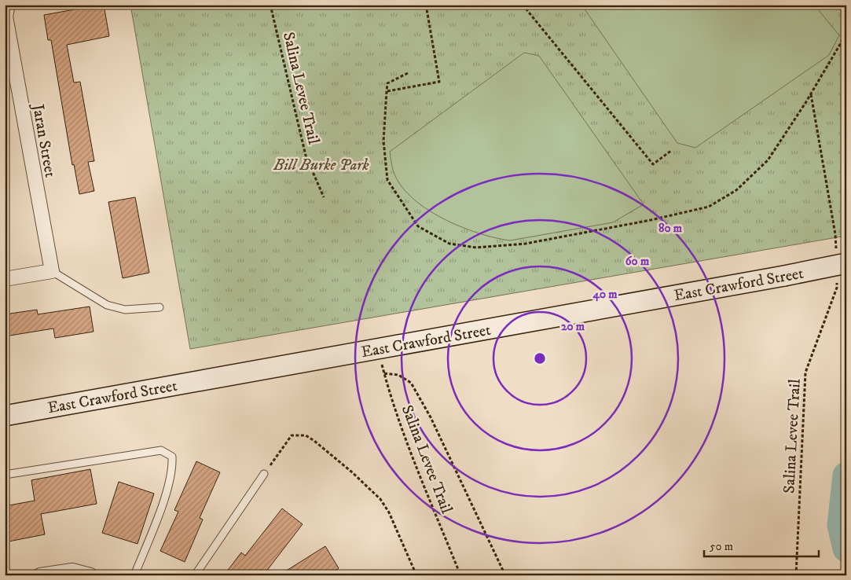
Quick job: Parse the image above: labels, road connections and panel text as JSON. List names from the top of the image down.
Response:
{
  "streets": {
    "street": ["Jaran Street", "East Crawford Street"],
    "path": ["Salina Levee Trail"]
  },
  "crossings": [
    ["Salina Levee Trail", "East Crawford Street"]
  ],
  "parks": ["Bill Burke Park"],
  "scale_bar": "50 m",
  "rings": [
    "80 m",
    "60 m",
    "40 m",
    "20 m"
  ]
}
